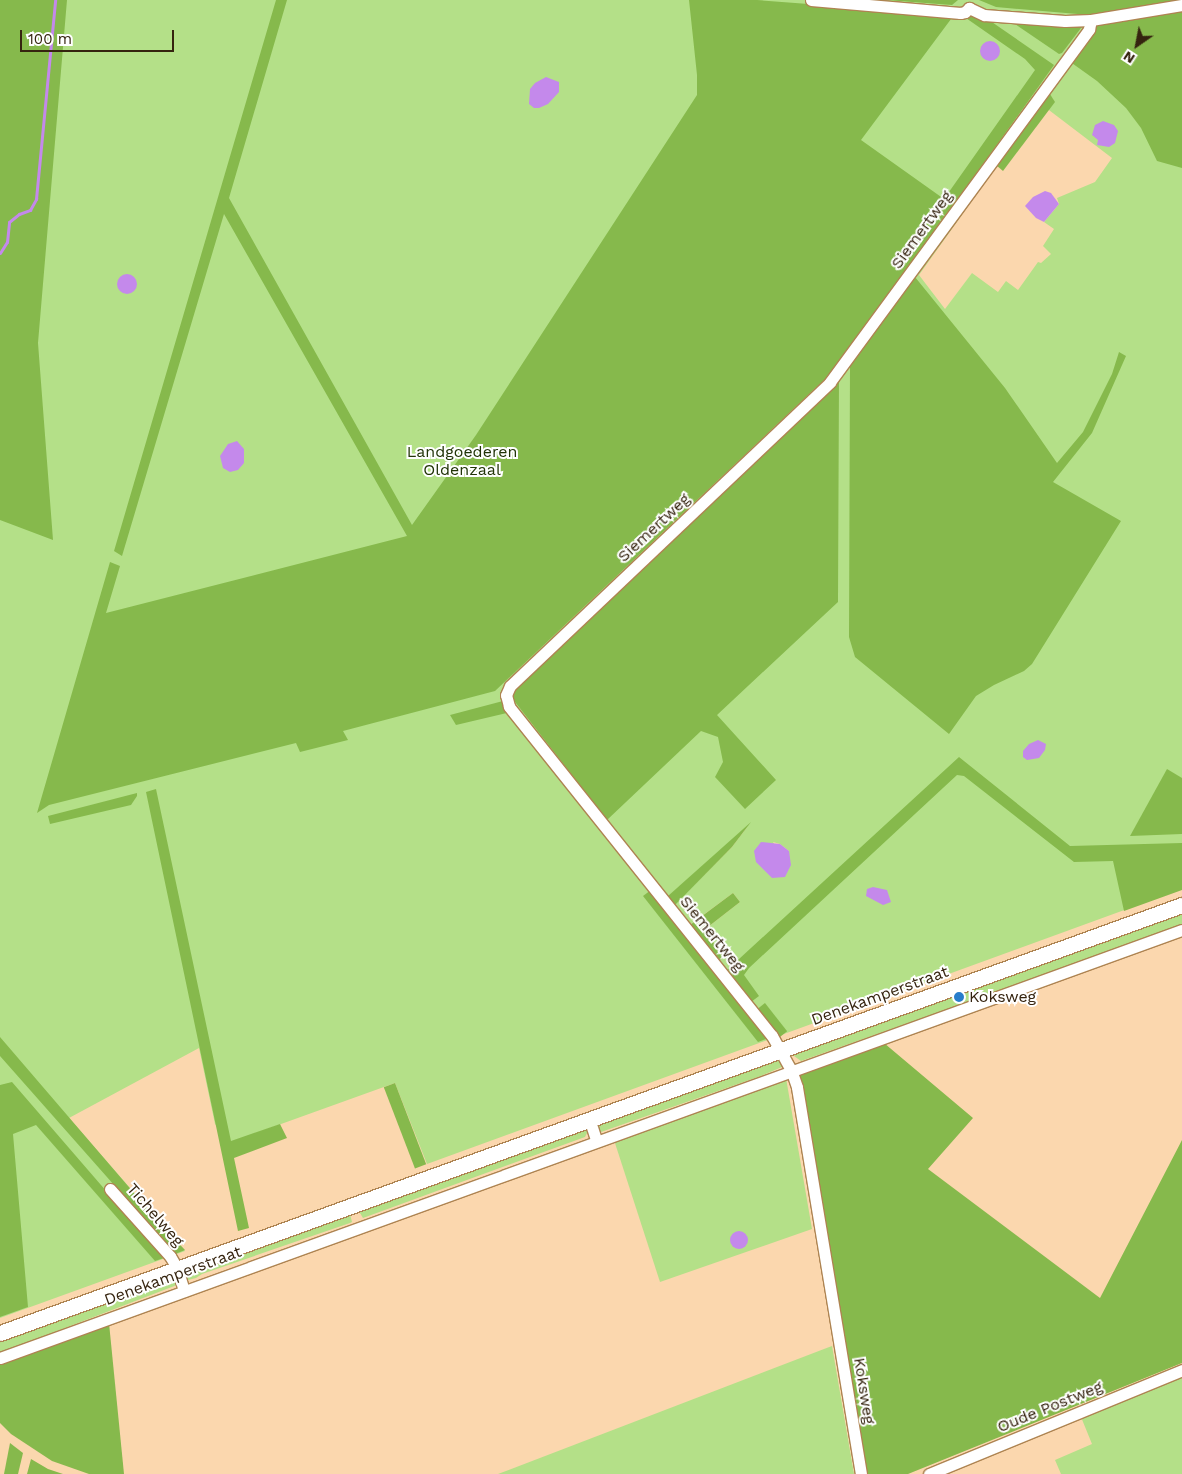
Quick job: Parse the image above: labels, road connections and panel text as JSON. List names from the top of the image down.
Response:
{
  "streets": {
    "main road": ["Denekamperstraat"],
    "street": [
      "Siemertweg",
      "Tichelweg",
      "Koksweg",
      "Oude Postweg"
    ]
  },
  "crossings": [
    ["Siemertweg", "Denekamperstraat"],
    ["Siemertweg", "Koksweg"],
    ["Denekamperstraat", "Tichelweg"],
    ["Denekamperstraat", "Koksweg"]
  ],
  "parks": ["Landgoederen Oldenzaal"],
  "places": ["Koksweg"],
  "scale_bar": "100 m",
  "north": "bottom left"
}
